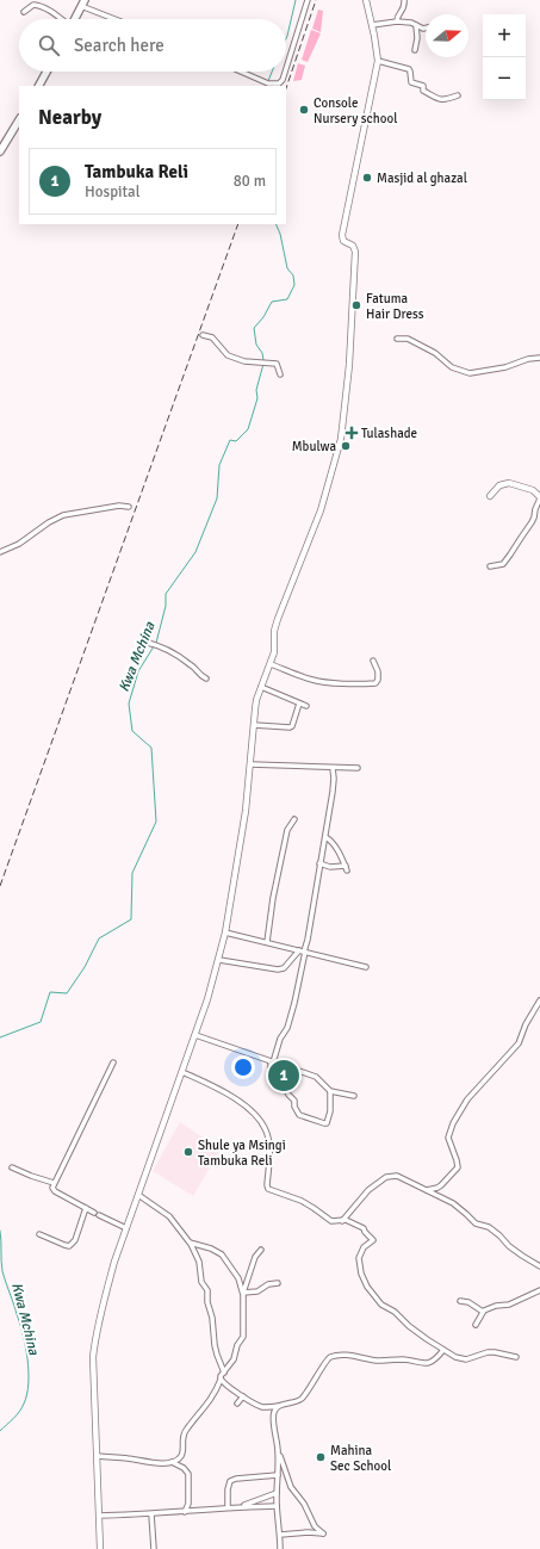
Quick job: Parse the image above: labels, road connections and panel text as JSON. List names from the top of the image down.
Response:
{
  "water": ["Kwa Mchina"],
  "places": {
    "other": [
      "Console Nursery school",
      "Masjid al ghazal",
      "Fatuma Hair Dress",
      "Mbulwa",
      "Shule ya Msingi Tambuka Reli",
      "Mahina Sec School"
    ],
    "health": ["Tulashade"]
  },
  "north": "right",
  "page": {
    "map_buttons": ["+", "−"],
    "search": "Search here",
    "heading": "Nearby",
    "list": [
      {
        "mark": "1",
        "name": "Tambuka Reli",
        "note": "Hospital",
        "value": "80 m"
      }
    ],
    "pins": "1"
  }
}
